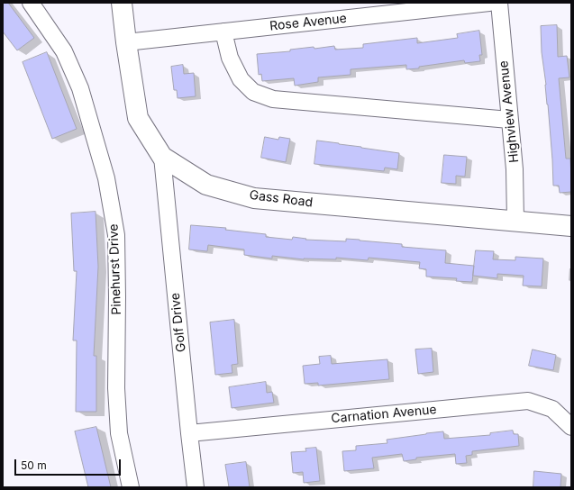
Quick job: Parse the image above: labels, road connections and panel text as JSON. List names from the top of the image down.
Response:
{
  "streets": {
    "street": [
      "Rose Avenue",
      "Highview Avenue",
      "Gass Road",
      "Pinehurst Drive",
      "Golf Drive",
      "Carnation Avenue"
    ]
  },
  "crossings": [
    ["Rose Avenue", "Gass Road"],
    ["Highview Avenue", "Gass Road"],
    ["Gass Road", "Golf Drive"],
    ["Golf Drive", "Carnation Avenue"]
  ],
  "scale_bar": "50 m"
}
